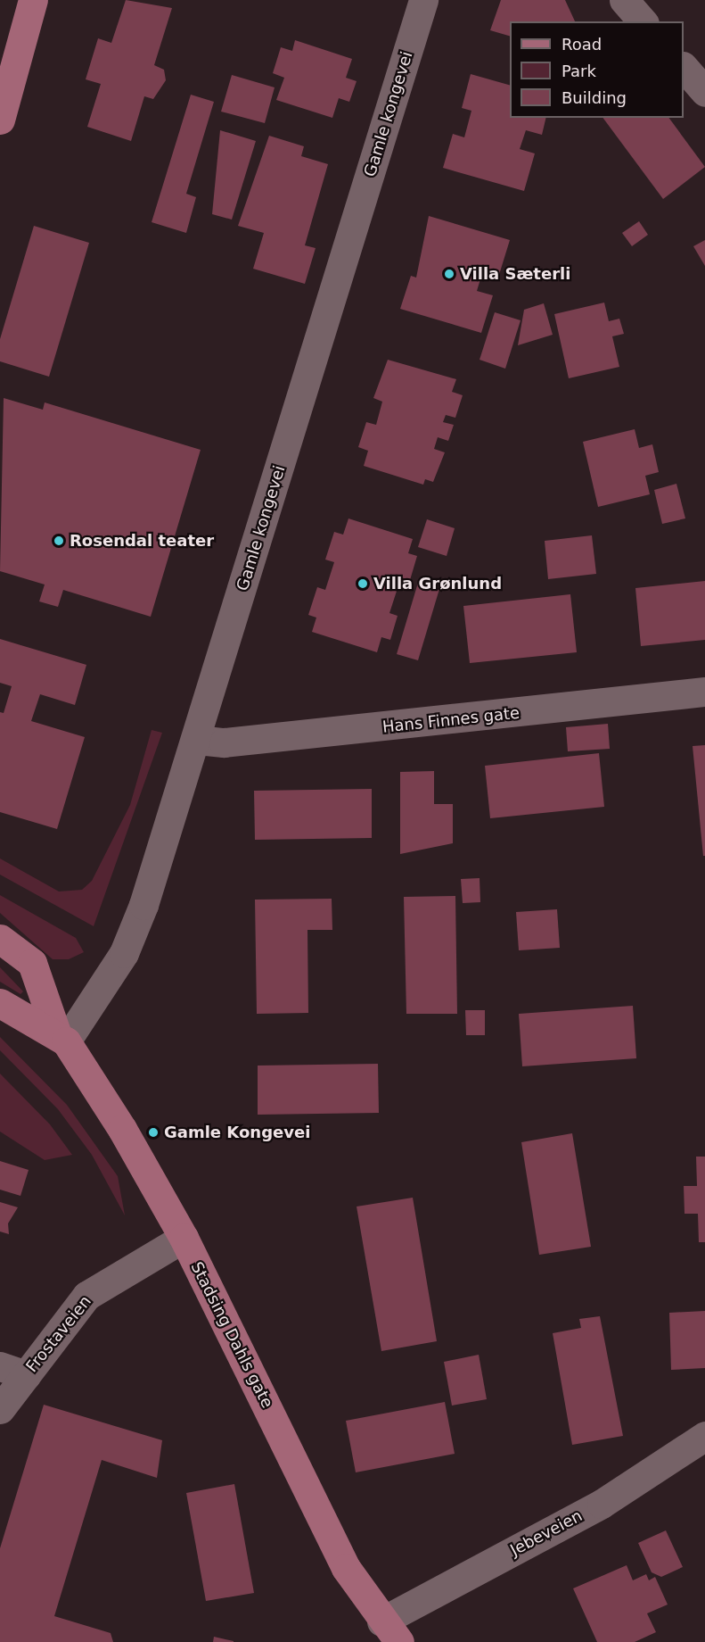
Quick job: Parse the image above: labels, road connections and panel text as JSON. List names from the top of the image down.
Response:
{
  "streets": {
    "main road": ["Stadsing Dahls gate"],
    "street": [
      "Gamle kongevei",
      "Hans Finnes gate",
      "Frostaveien",
      "Jebeveien"
    ]
  },
  "crossings": [
    ["Gamle kongevei", "Hans Finnes gate"],
    ["Gamle kongevei", "Stadsing Dahls gate"],
    ["Frostaveien", "Stadsing Dahls gate"],
    ["Stadsing Dahls gate", "Jebeveien"]
  ],
  "places": [
    "Villa Sæterli",
    "Rosendal teater",
    "Villa Grønlund",
    "Gamle Kongevei"
  ],
  "legend": ["Road", "Park", "Building"]
}
